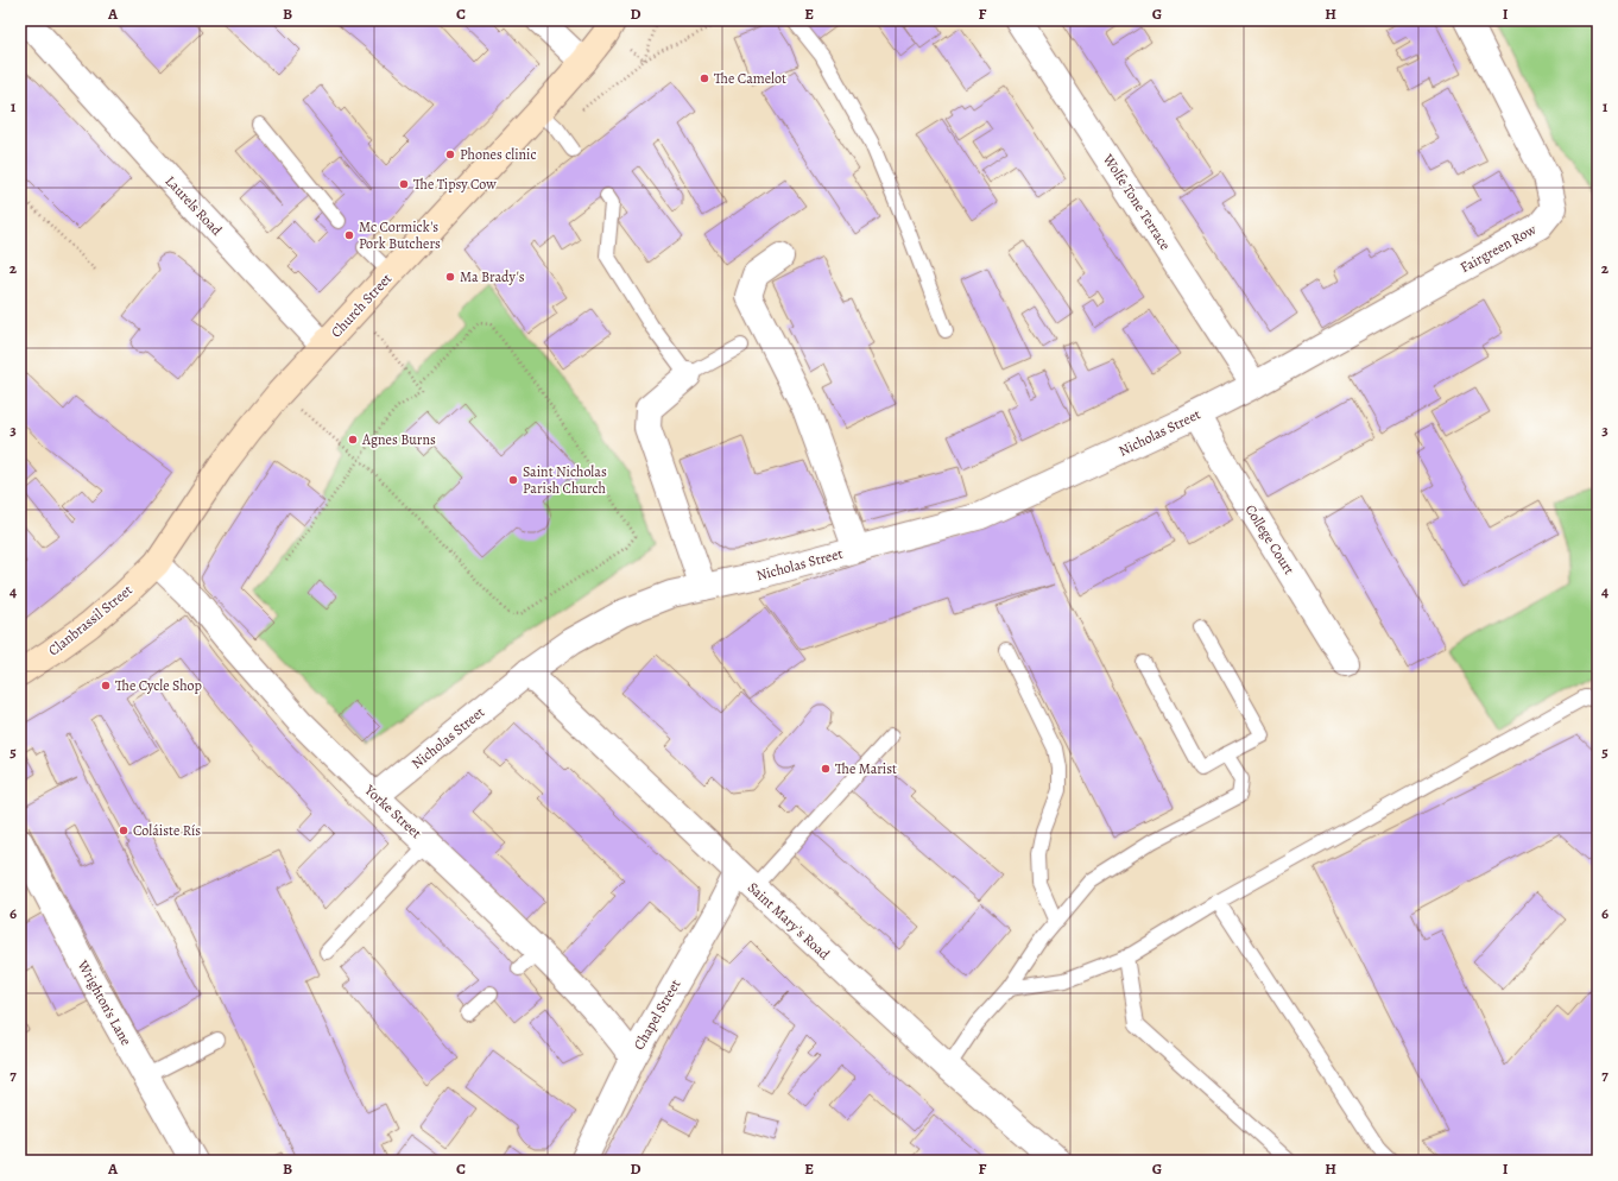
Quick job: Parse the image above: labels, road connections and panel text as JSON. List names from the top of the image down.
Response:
{
  "streets": {
    "main road": ["Church Street", "Clanbrassil Street"],
    "street": [
      "Wolfe Tone Terrace",
      "Laurels Road",
      "Fairgreen Row",
      "Nicholas Street",
      "College Court",
      "Yorke Street",
      "Saint Mary's Road",
      "Wrighton's Lane",
      "Chapel Street"
    ]
  },
  "crossings": [
    ["Wolfe Tone Terrace", "Fairgreen Row"],
    ["Wolfe Tone Terrace", "Nicholas Street"],
    ["Laurels Road", "Church Street"],
    ["Fairgreen Row", "Nicholas Street"],
    ["Church Street", "Clanbrassil Street"],
    ["Church Street", "Yorke Street"],
    ["Nicholas Street", "College Court"],
    ["Nicholas Street", "Yorke Street"],
    ["Nicholas Street", "Saint Mary's Road"],
    ["Clanbrassil Street", "Yorke Street"],
    ["Yorke Street", "Chapel Street"],
    ["Saint Mary's Road", "Chapel Street"]
  ],
  "places": [
    "The Camelot",
    "Phones clinic",
    "The Tipsy Cow",
    "Mc Cormick's Pork Butchers",
    "Ma Brady's",
    "Agnes Burns",
    "Saint Nicholas Parish Church",
    "The Cycle Shop",
    "The Marist",
    "Coláiste Rís"
  ],
  "grid": {
    "columns": [
      "A",
      "B",
      "C",
      "D",
      "E",
      "F",
      "G",
      "H",
      "I"
    ],
    "rows": [
      "1",
      "2",
      "3",
      "4",
      "5",
      "6",
      "7"
    ]
  }
}
